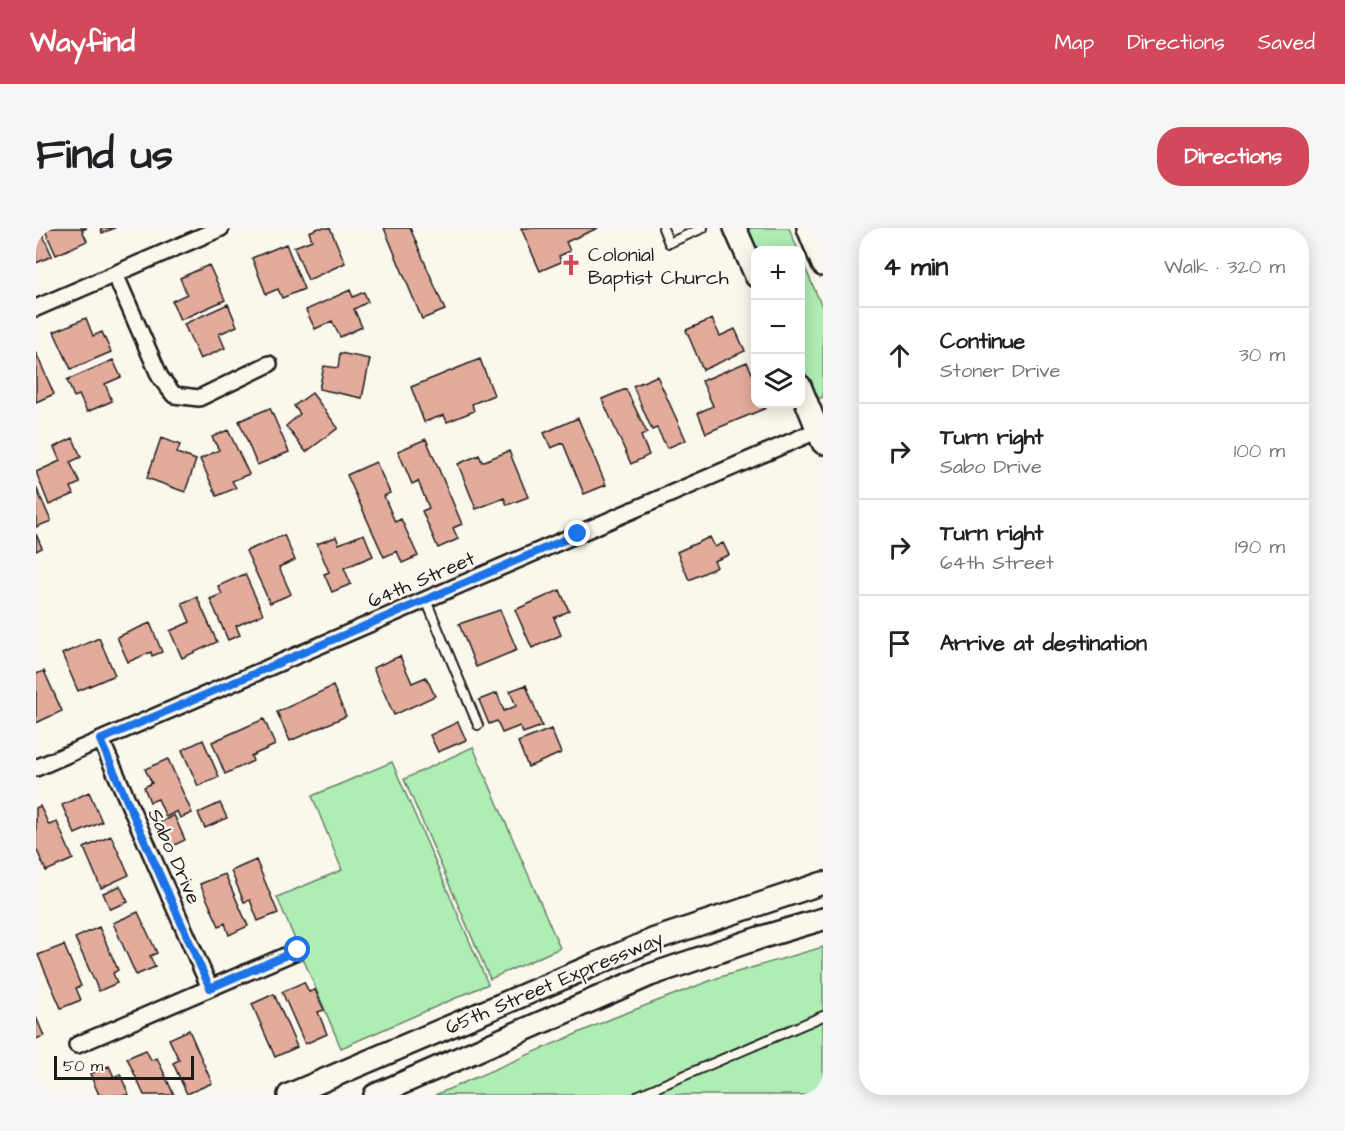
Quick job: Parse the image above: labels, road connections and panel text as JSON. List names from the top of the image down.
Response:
{
  "streets": {
    "main road": ["65th Street Expressway"],
    "street": ["64th Street", "Sabo Drive"]
  },
  "crossings": [
    ["64th Street", "Sabo Drive"]
  ],
  "places": {
    "church": ["Colonial Baptist Church"]
  },
  "scale_bar": "50 m",
  "page": {
    "header": "Wayfind",
    "nav": ["Map", "Directions", "Saved"],
    "title": "Find us",
    "buttons": "Directions",
    "heading": ["4 min", "Walk · 320 m"],
    "map_buttons": ["+", "−"],
    "list": [
      ["Continue", "Stoner Drive", "30 m"],
      ["Turn right", "Sabo Drive", "100 m"],
      ["Turn right", "64th Street", "190 m"],
      "Arrive at destination"
    ],
    "scale": "50 m"
  }
}
